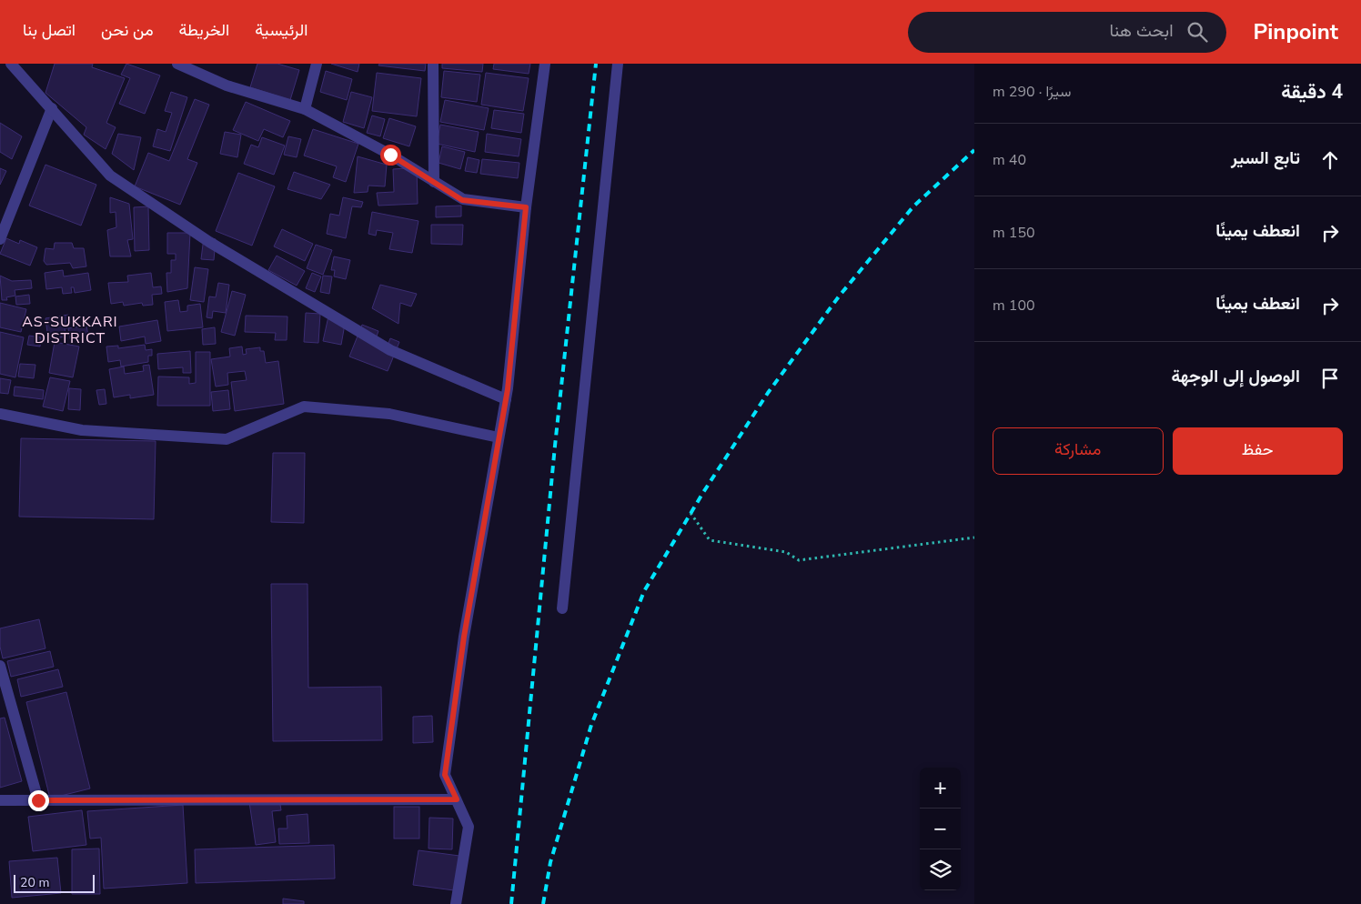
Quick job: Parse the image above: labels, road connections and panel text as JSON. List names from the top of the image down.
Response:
{
  "districts": ["AS-SUKKARI DISTRICT"],
  "scale_bar": "20 m",
  "page": {
    "header": "Pinpoint",
    "search": "ابحث هنا",
    "nav": [
      "الرئيسية",
      "الخريطة",
      "من نحن",
      "اتصل بنا"
    ],
    "heading": ["4 دقيقة", "سيرًا · 290 m"],
    "list": [
      ["تابع السير", "40 m"],
      ["انعطف يمينًا", "150 m"],
      ["انعطف يمينًا", "100 m"],
      "الوصول إلى الوجهة"
    ],
    "buttons": ["حفظ", "مشاركة"],
    "map_buttons": ["+", "−"],
    "scale": "20 m"
  }
}
